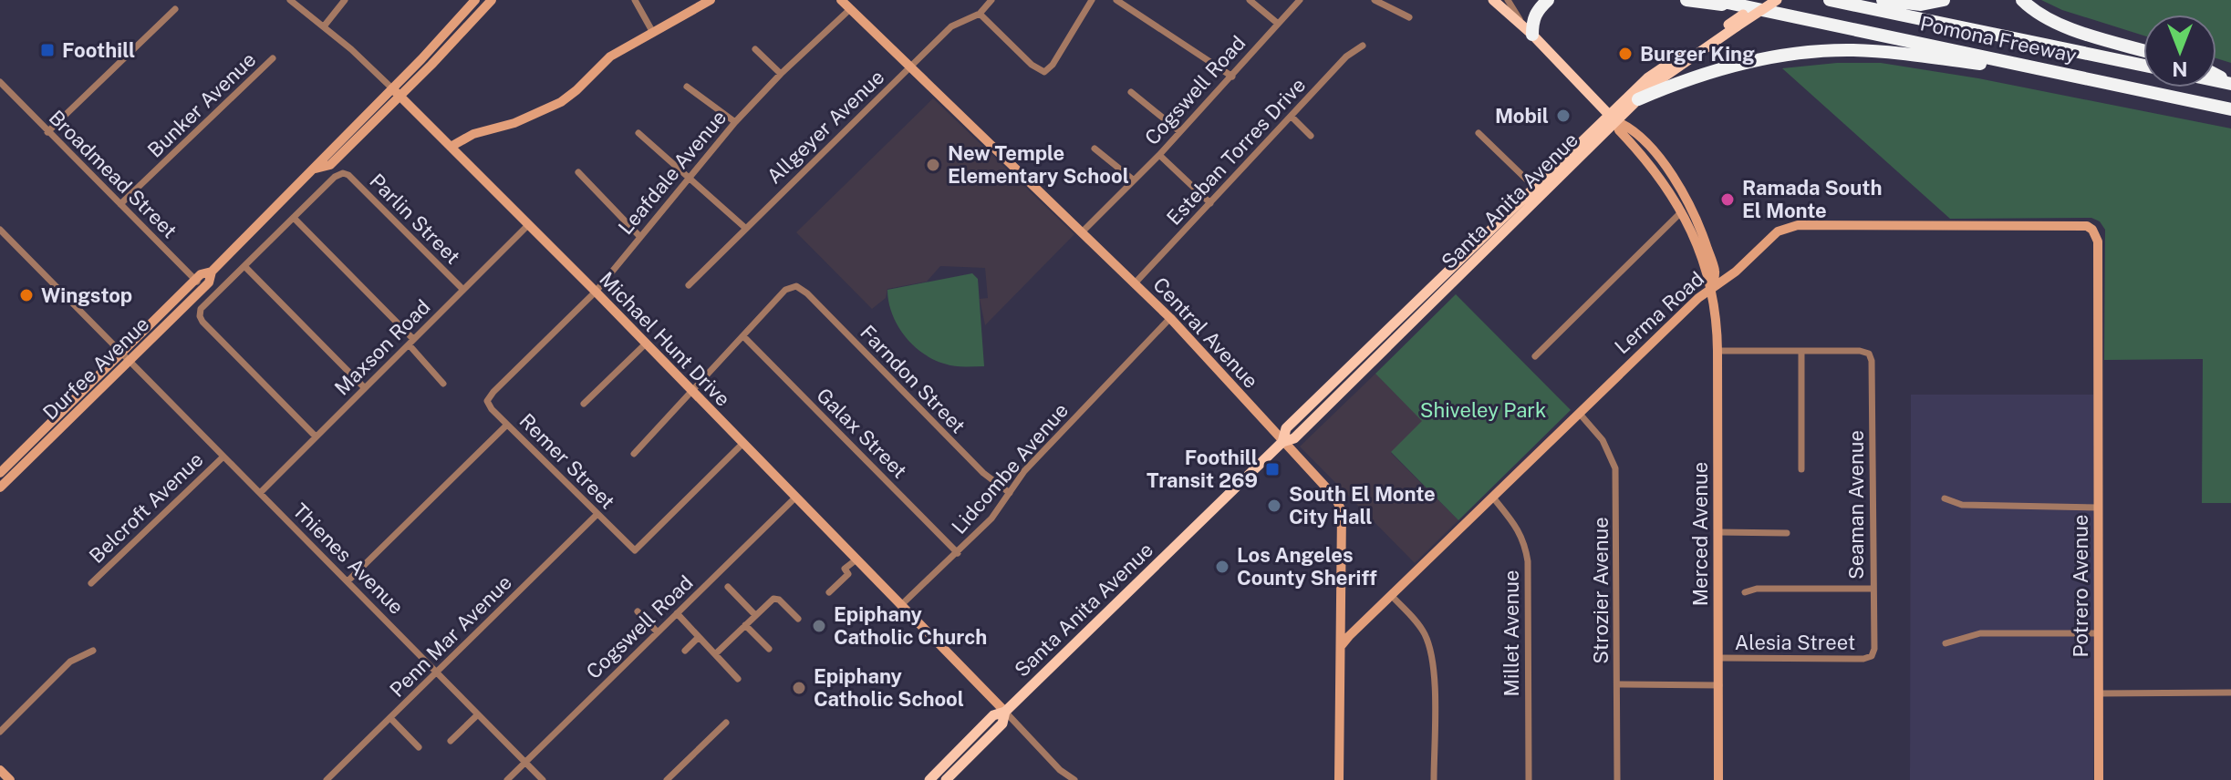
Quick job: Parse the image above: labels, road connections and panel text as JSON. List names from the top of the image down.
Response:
{
  "streets": {
    "highway": ["Pomona Freeway"],
    "main road": ["Santa Anita Avenue"],
    "street": [
      "Cogswell Road",
      "Bunker Avenue",
      "Allgeyer Avenue",
      "Esteban Torres Drive",
      "Leafdale Avenue",
      "Broadmead Street",
      "Parlin Street",
      "Lerma Road",
      "Central Avenue",
      "Michael Hunt Drive",
      "Maxson Road",
      "Durfee Avenue",
      "Farndon Street",
      "Galax Street",
      "Remer Street",
      "Lidcombe Avenue",
      "Seaman Avenue",
      "Belcroft Avenue",
      "Merced Avenue",
      "Thienes Avenue",
      "Potrero Avenue",
      "Strozier Avenue",
      "Millet Avenue",
      "Penn Mar Avenue",
      "Alesia Street"
    ]
  },
  "crossings": [
    ["Cogswell Road", "Central Avenue"],
    ["Cogswell Road", "Michael Hunt Drive"],
    ["Cogswell Road", "Thienes Avenue"],
    ["Bunker Avenue", "Broadmead Street"],
    ["Allgeyer Avenue", "Central Avenue"],
    ["Esteban Torres Drive", "Central Avenue"],
    ["Leafdale Avenue", "Central Avenue"],
    ["Leafdale Avenue", "Michael Hunt Drive"],
    ["Leafdale Avenue", "Remer Street"],
    ["Broadmead Street", "Durfee Avenue"],
    ["Santa Anita Avenue", "Central Avenue"],
    ["Santa Anita Avenue", "Michael Hunt Drive"],
    ["Santa Anita Avenue", "Merced Avenue"],
    ["Parlin Street", "Maxson Road"],
    ["Lerma Road", "Central Avenue"],
    ["Lerma Road", "Merced Avenue"],
    ["Lerma Road", "Potrero Avenue"],
    ["Lerma Road", "Strozier Avenue"],
    ["Lerma Road", "Millet Avenue"],
    ["Central Avenue", "Lidcombe Avenue"],
    ["Michael Hunt Drive", "Maxson Road"],
    ["Michael Hunt Drive", "Durfee Avenue"],
    ["Michael Hunt Drive", "Remer Street"],
    ["Michael Hunt Drive", "Lidcombe Avenue"],
    ["Maxson Road", "Thienes Avenue"],
    ["Durfee Avenue", "Thienes Avenue"],
    ["Farndon Street", "Galax Street"],
    ["Farndon Street", "Lidcombe Avenue"],
    ["Galax Street", "Lidcombe Avenue"],
    ["Remer Street", "Penn Mar Avenue"],
    ["Seaman Avenue", "Alesia Street"],
    ["Belcroft Avenue", "Thienes Avenue"],
    ["Merced Avenue", "Alesia Street"],
    ["Thienes Avenue", "Penn Mar Avenue"]
  ],
  "parks": ["Shiveley Park"],
  "places": {
    "transit": ["Foothill", "Foothill Transit 269"],
    "other": [
      "Burger King",
      "Mobil",
      "New Temple Elementary School",
      "Ramada South El Monte",
      "Wingstop",
      "South El Monte City Hall",
      "Los Angeles County Sheriff",
      "Epiphany Catholic Church",
      "Epiphany Catholic School"
    ]
  },
  "north": "bottom"
}
